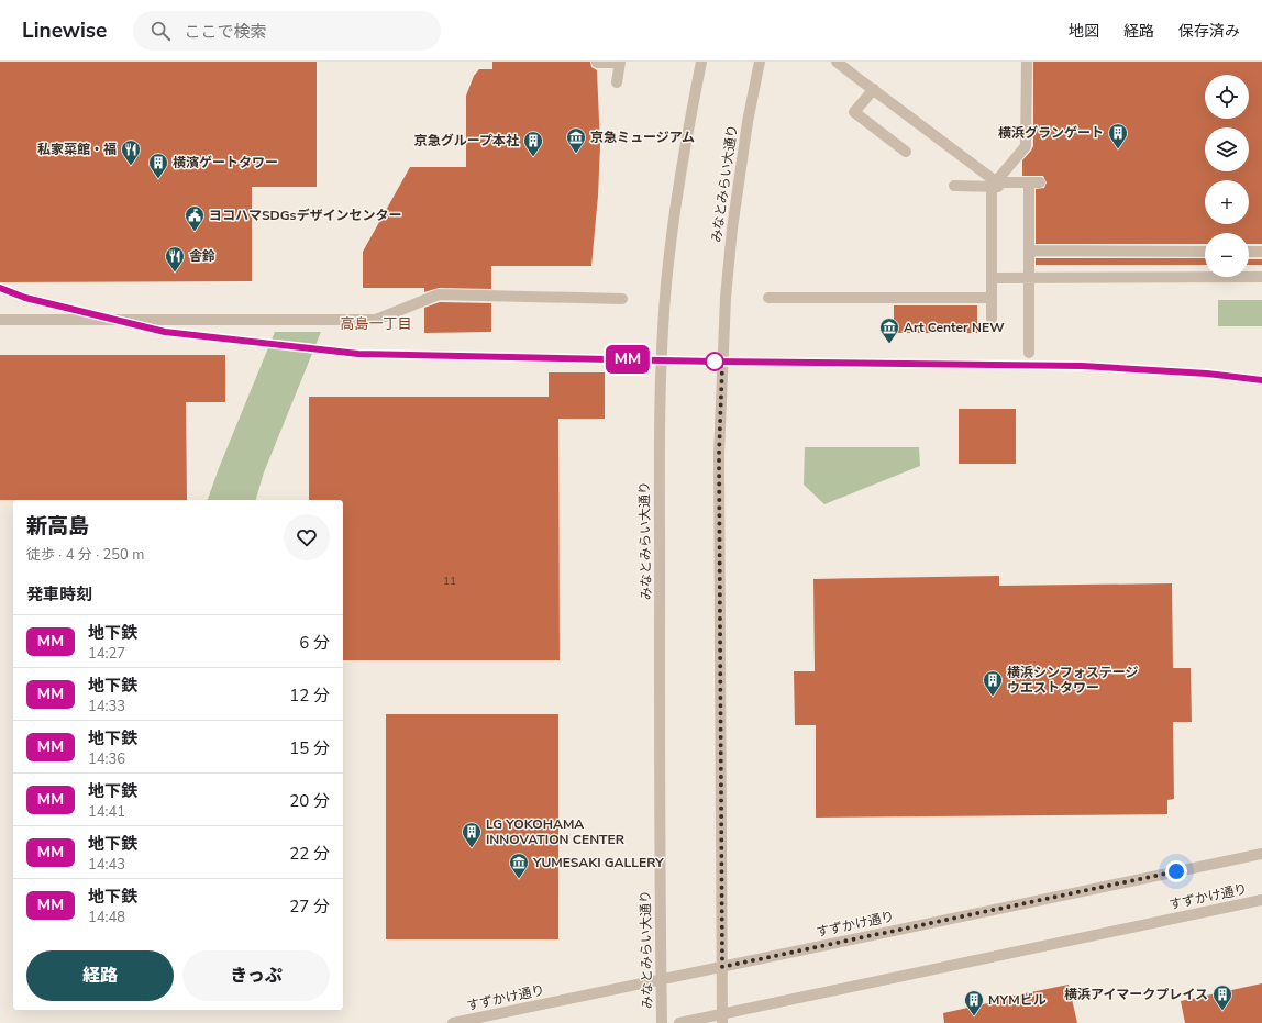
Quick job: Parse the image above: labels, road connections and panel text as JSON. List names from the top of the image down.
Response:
{
  "streets": {
    "street": ["みなとみらい大通り", "すずかけ通り"]
  },
  "crossings": [
    ["みなとみらい大通り", "すずかけ通り"]
  ],
  "districts": ["高島一丁目"],
  "places": {
    "building": [
      "横浜グランゲート",
      "京急グループ本社",
      "横濱ゲートタワー",
      "横浜シンフォステージ ウエストタワー",
      "LG YOKOHAMA INNOVATION CENTER",
      "横浜アイマークプレイス",
      "MYMビル"
    ],
    "museum": ["京急ミュージアム", "Art Center NEW", "YUMESAKI GALLERY"],
    "restaurant": ["私家菜館・福", "舎鈴"],
    "public building": ["ヨコハマSDGsデザインセンター"]
  },
  "lines": ["metro line MM"],
  "house_numbers": ["11"],
  "page": {
    "header": "Linewise",
    "search": "ここで検索",
    "nav": ["地図", "経路", "保存済み"],
    "on_map": "MM",
    "map_buttons": ["+", "−"],
    "heading": [
      ["新高島", "徒歩 · 4 分 · 250 m"],
      "発車時刻"
    ],
    "list": [
      {
        "mark": "MM",
        "name": "地下鉄",
        "note": "14:27",
        "value": "6 分"
      },
      {
        "mark": "MM",
        "name": "地下鉄",
        "note": "14:33",
        "value": "12 分"
      },
      {
        "mark": "MM",
        "name": "地下鉄",
        "note": "14:36",
        "value": "15 分"
      },
      {
        "mark": "MM",
        "name": "地下鉄",
        "note": "14:41",
        "value": "20 分"
      },
      {
        "mark": "MM",
        "name": "地下鉄",
        "note": "14:43",
        "value": "22 分"
      },
      {
        "mark": "MM",
        "name": "地下鉄",
        "note": "14:48",
        "value": "27 分"
      }
    ],
    "buttons": ["経路", "きっぷ"]
  }
}
